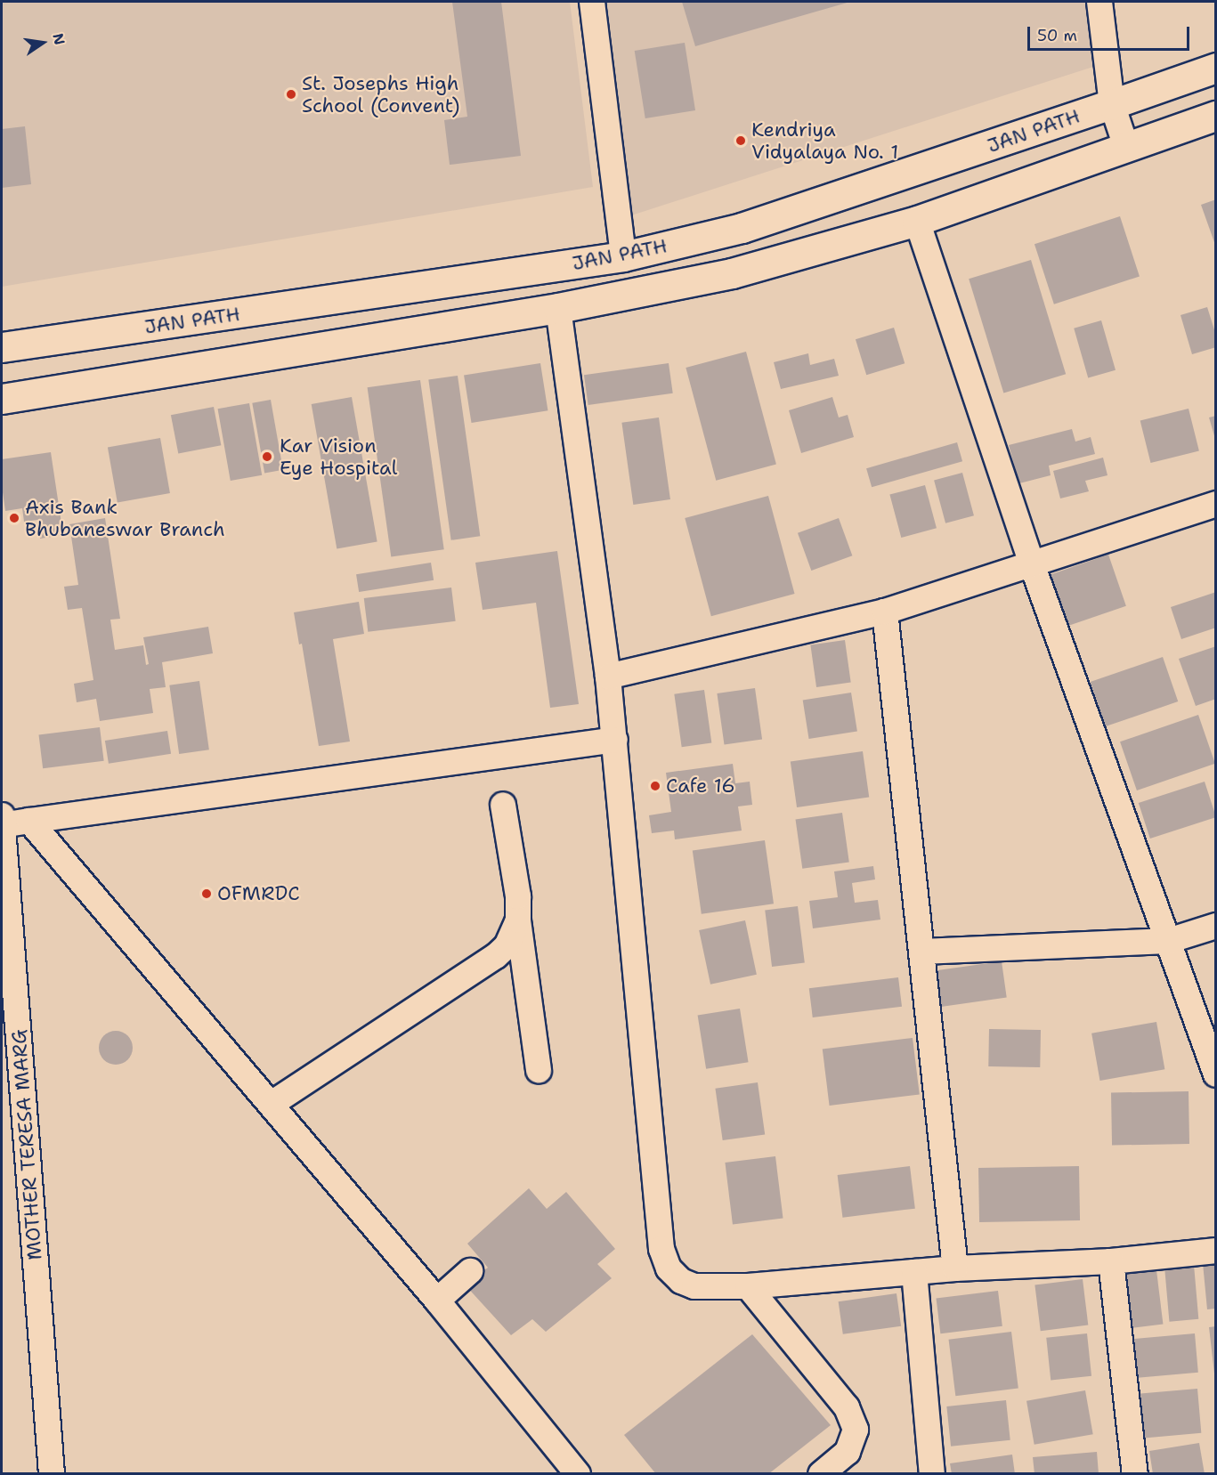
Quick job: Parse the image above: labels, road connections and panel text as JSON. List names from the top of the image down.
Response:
{
  "streets": {
    "main road": ["JAN PATH"],
    "street": ["MOTHER TERESA MARG"]
  },
  "places": [
    "St. Josephs High School (Convent)",
    "Kendriya Vidyalaya No. 1",
    "Kar Vision Eye Hospital",
    "Axis Bank Bhubaneswar Branch",
    "Cafe 16",
    "OFMRDC"
  ],
  "scale_bar": "50 m",
  "north": "right"
}
